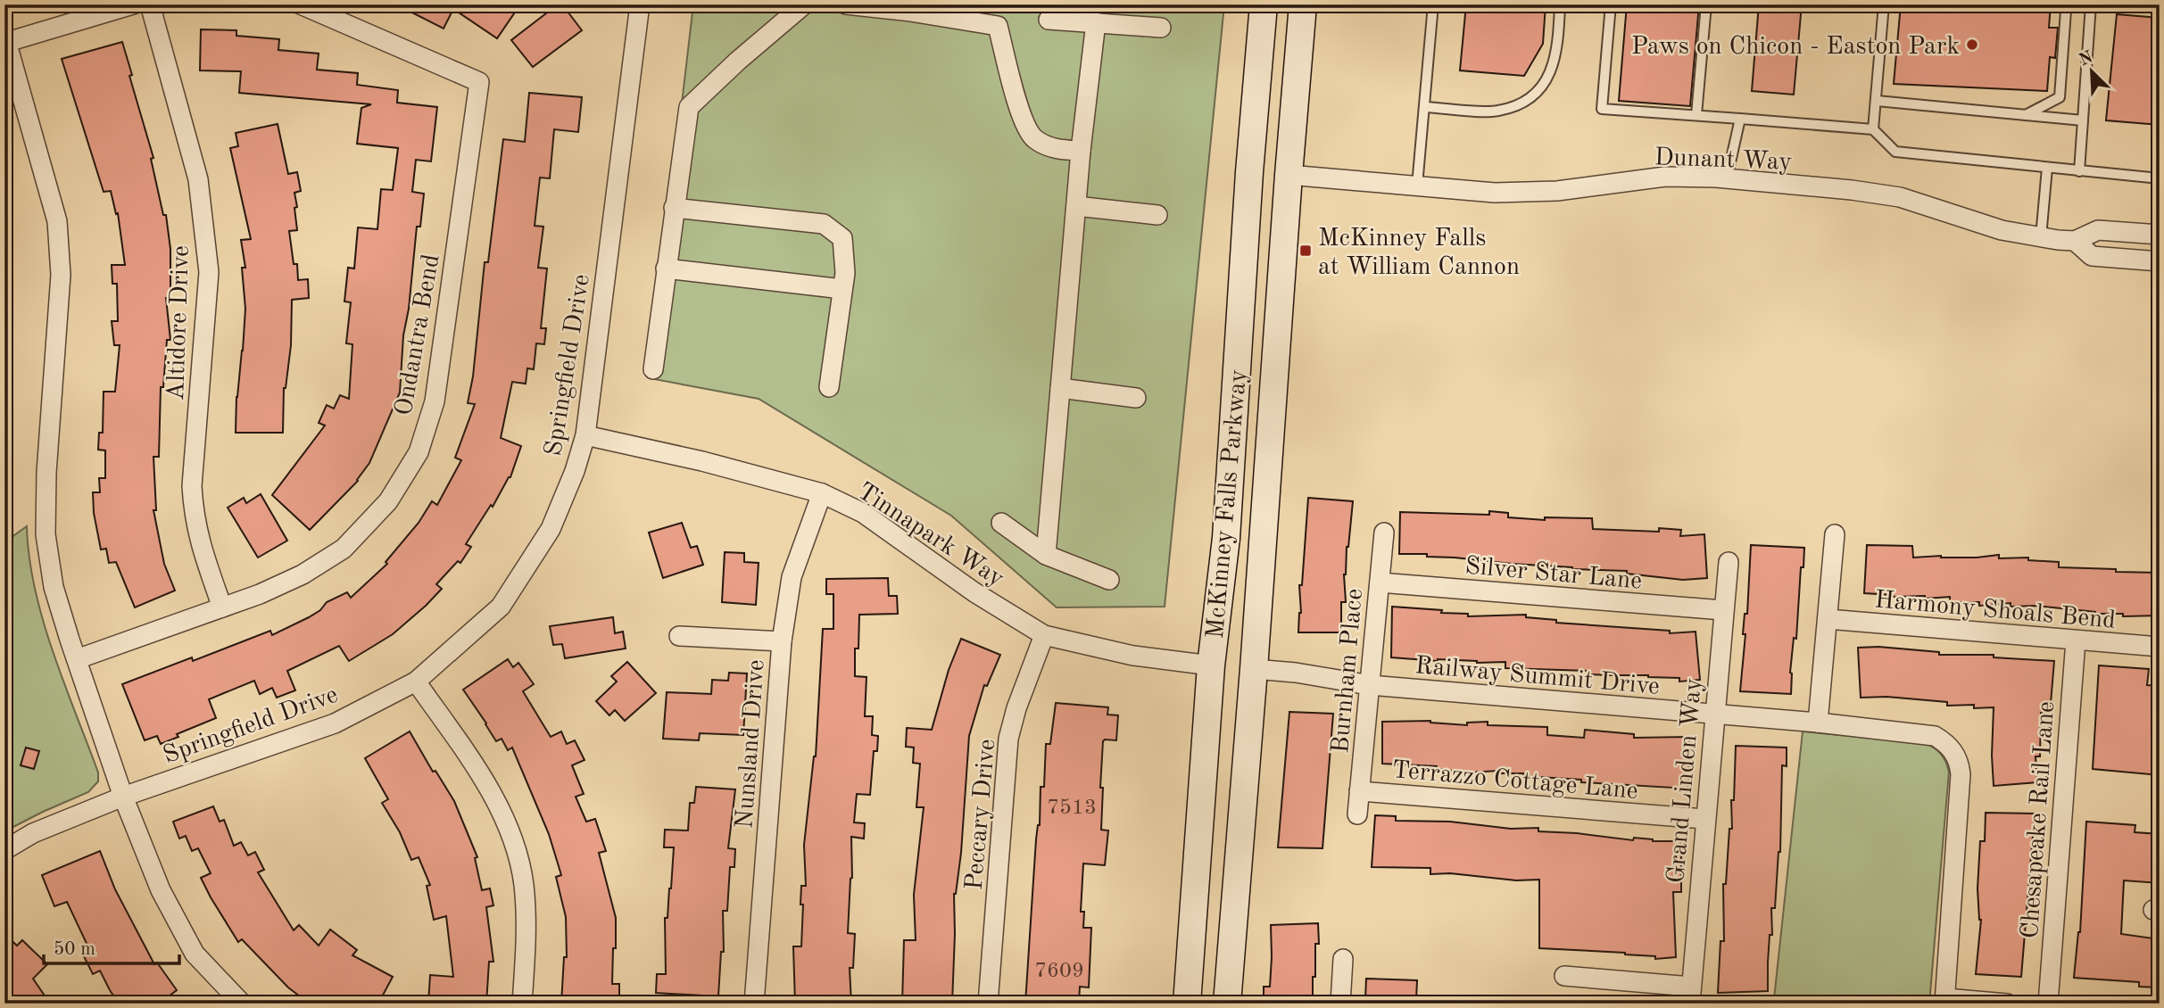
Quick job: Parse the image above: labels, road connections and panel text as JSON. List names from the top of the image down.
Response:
{
  "streets": {
    "main road": ["McKinney Falls Parkway"],
    "street": [
      "Dunant Way",
      "Altidore Drive",
      "Ondantra Bend",
      "Springfield Drive",
      "Tinnapark Way",
      "Silver Star Lane",
      "Harmony Shoals Bend",
      "Burnham Place",
      "Railway Summit Drive",
      "Nunsland Drive",
      "Terrazzo Cottage Lane",
      "Grand Linden Way",
      "Peccary Drive",
      "Chesapeake Rail Lane"
    ]
  },
  "crossings": [
    ["Dunant Way", "McKinney Falls Parkway"],
    ["Altidore Drive", "Ondantra Bend"],
    ["Springfield Drive", "Tinnapark Way"],
    ["McKinney Falls Parkway", "Tinnapark Way"],
    ["McKinney Falls Parkway", "Railway Summit Drive"],
    ["Tinnapark Way", "Nunsland Drive"],
    ["Tinnapark Way", "Peccary Drive"],
    ["Silver Star Lane", "Burnham Place"],
    ["Silver Star Lane", "Grand Linden Way"],
    ["Harmony Shoals Bend", "Chesapeake Rail Lane"],
    ["Burnham Place", "Railway Summit Drive"],
    ["Burnham Place", "Terrazzo Cottage Lane"],
    ["Railway Summit Drive", "Grand Linden Way"],
    ["Terrazzo Cottage Lane", "Grand Linden Way"]
  ],
  "places": {
    "other": ["Paws on Chicon - Easton Park"],
    "transit": ["McKinney Falls at William Cannon"]
  },
  "house_numbers": ["7513", "7609"],
  "scale_bar": "50 m",
  "north": "top left"
}
